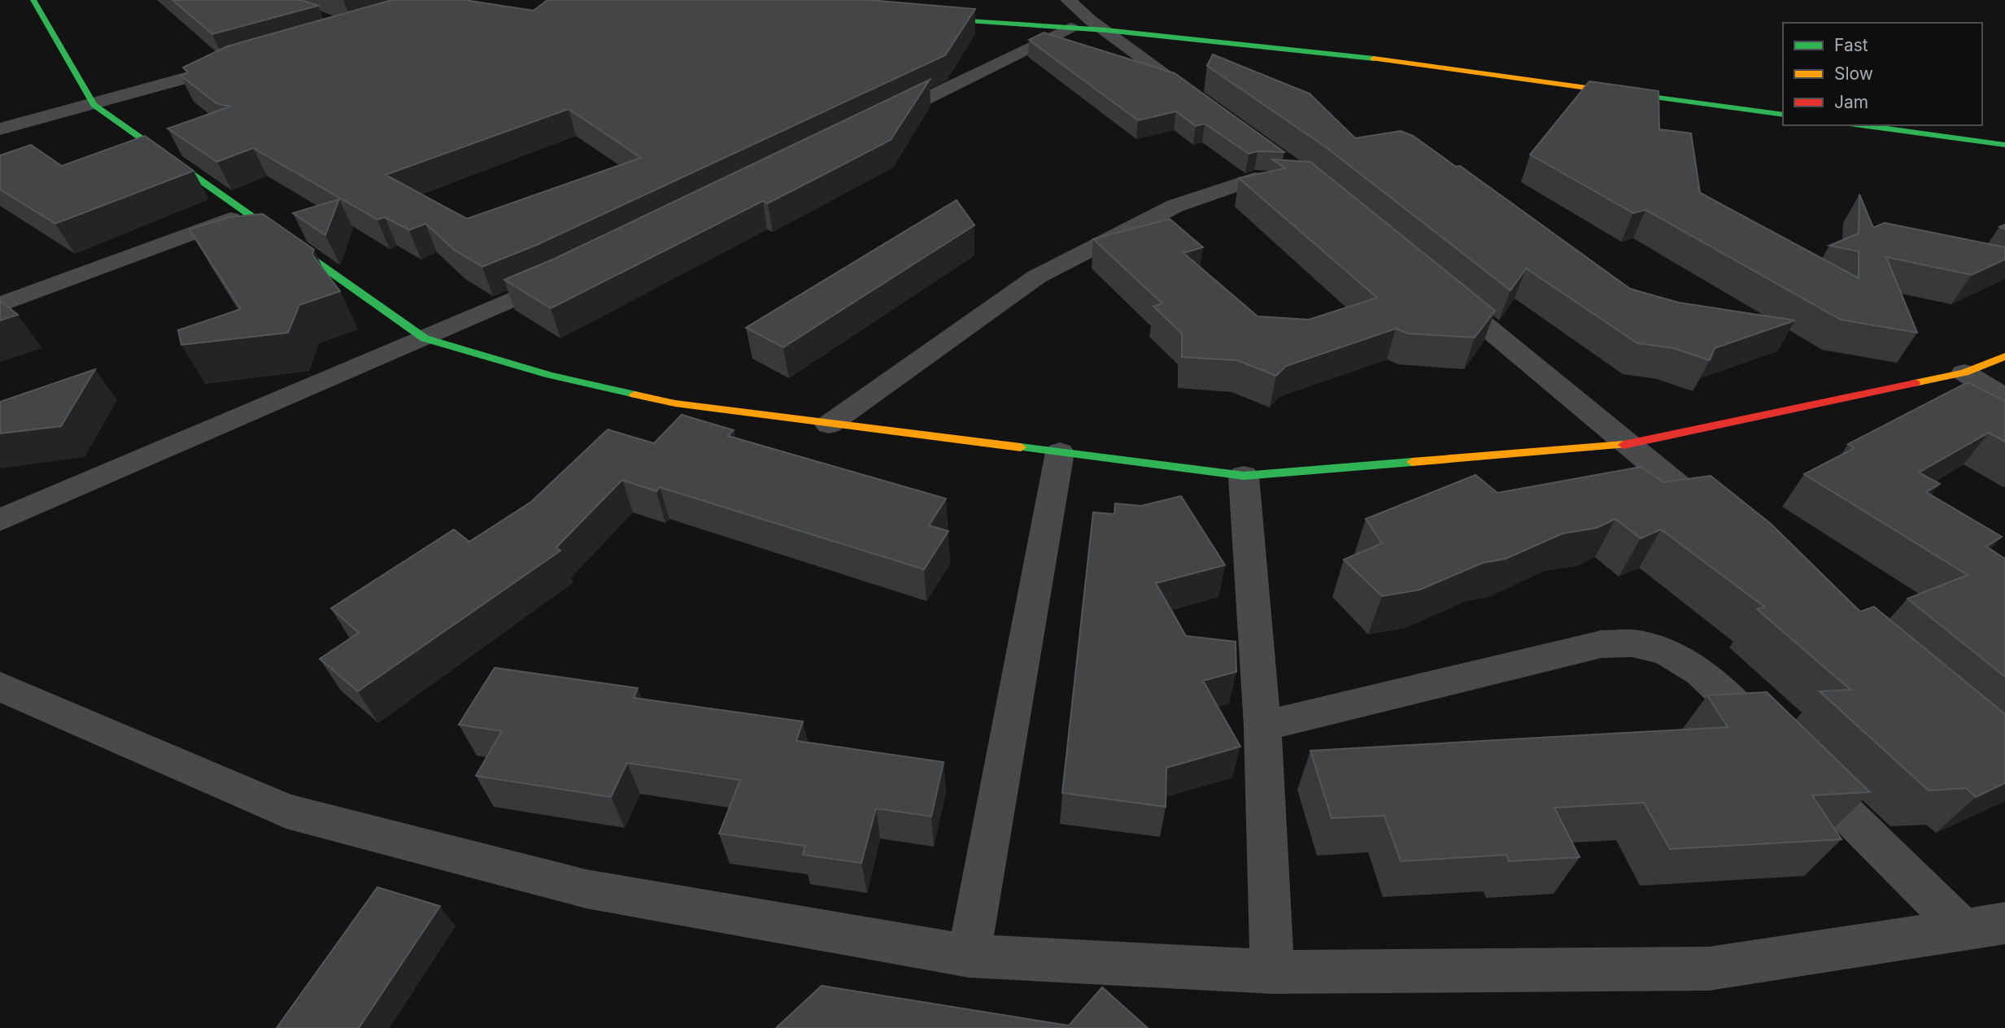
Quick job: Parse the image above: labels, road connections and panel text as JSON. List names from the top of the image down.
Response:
{
  "legend": ["Fast", "Slow", "Jam"]
}
